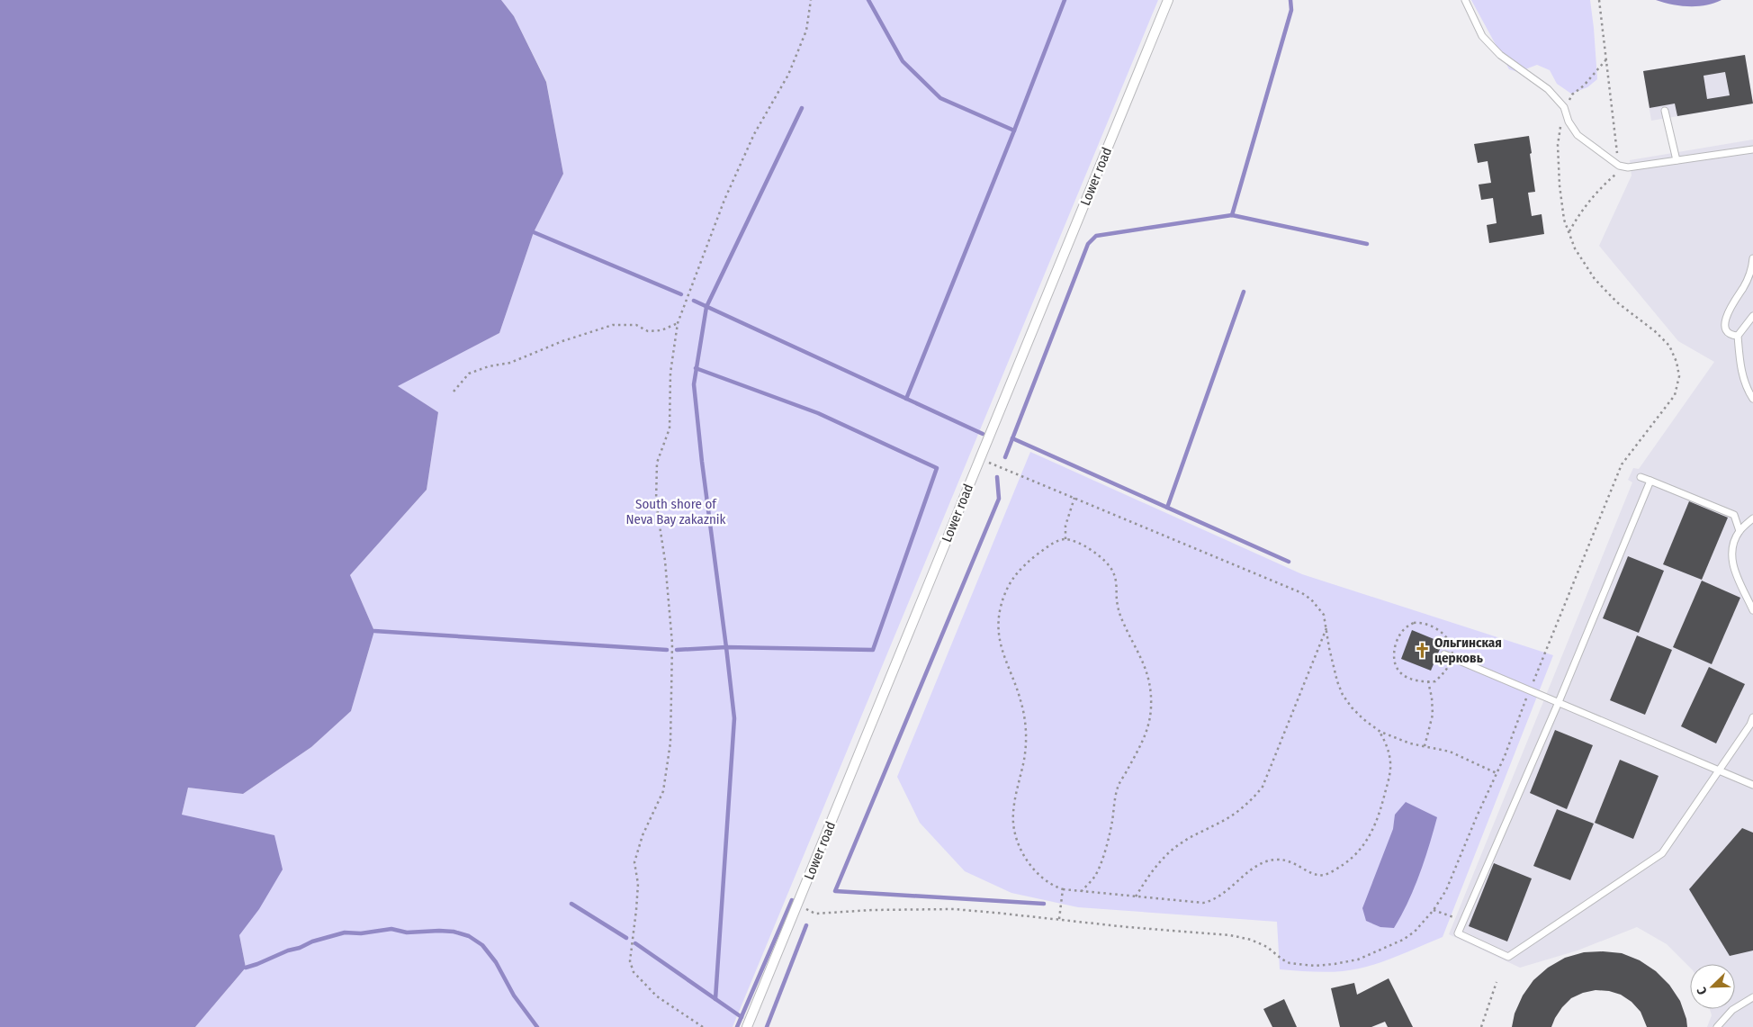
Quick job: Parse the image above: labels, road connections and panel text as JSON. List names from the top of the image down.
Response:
{
  "streets": {
    "street": ["Lower road"]
  },
  "parks": ["South shore of Neva Bay zakaznik"],
  "places": {
    "church": ["Ольгинская церковь"]
  },
  "north": "bottom left"
}
